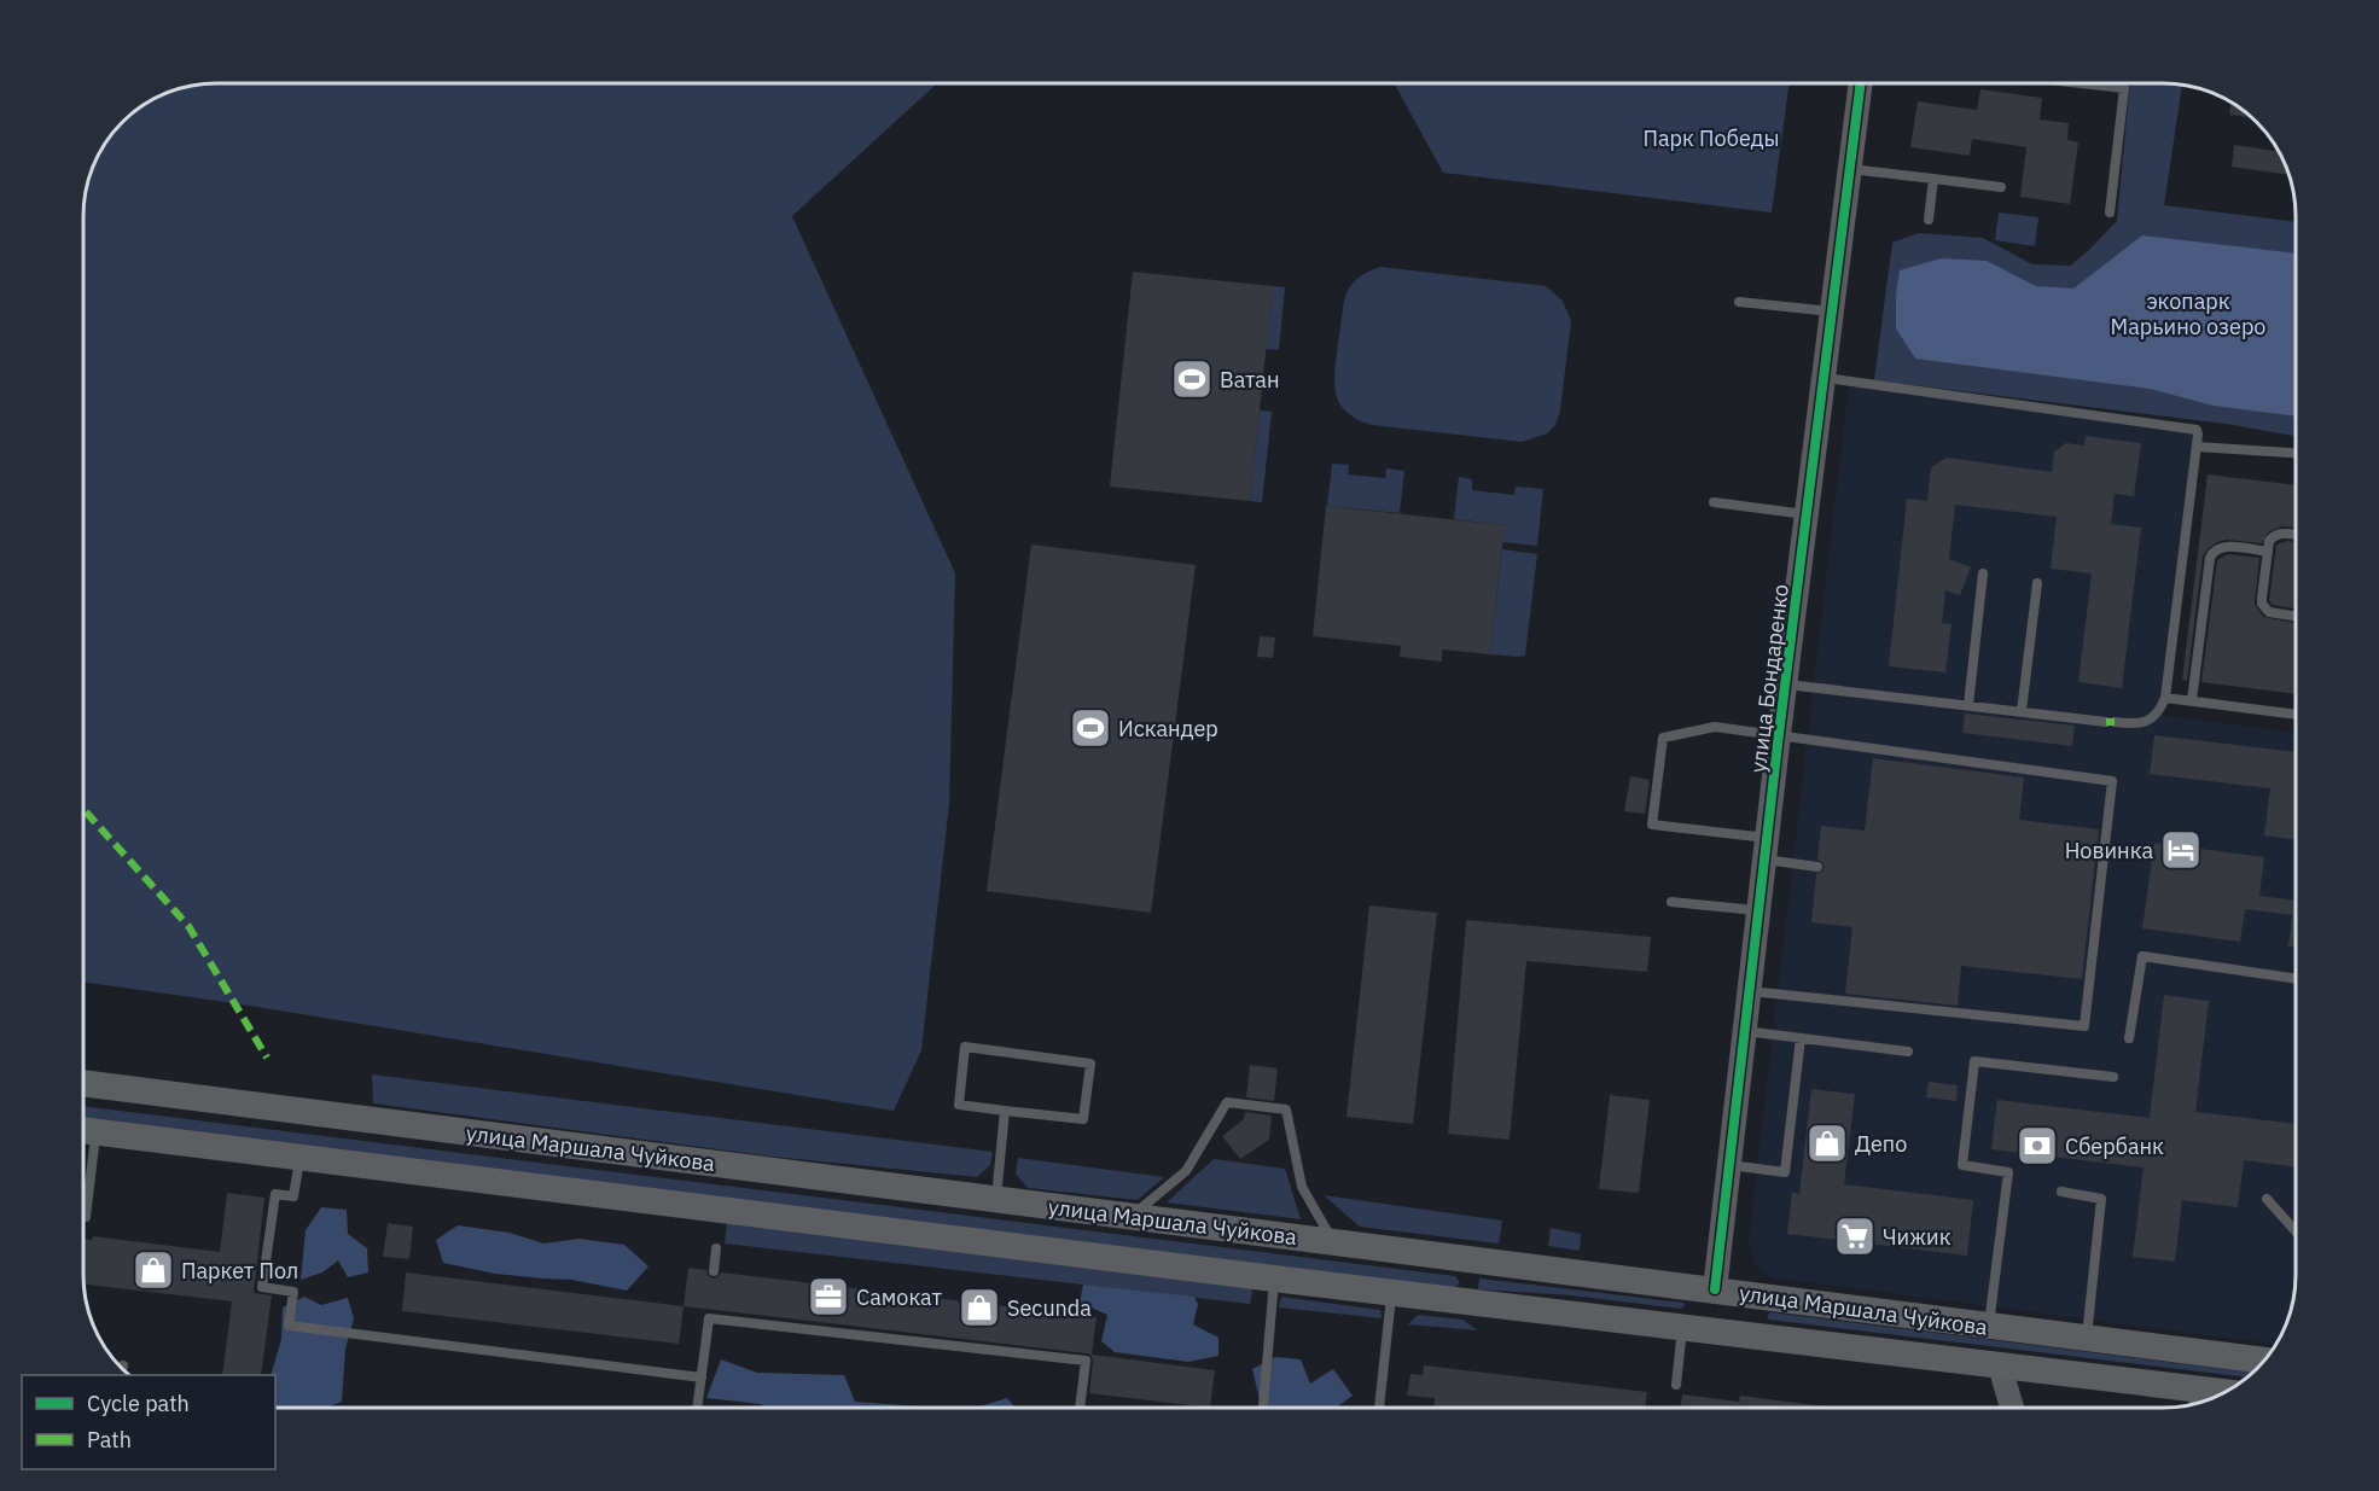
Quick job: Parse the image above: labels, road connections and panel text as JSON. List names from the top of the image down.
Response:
{
  "streets": {
    "main road": ["улица Бондаренко", "улица Маршала Чуйкова"]
  },
  "crossings": [
    ["улица Бондаренко", "улица Маршала Чуйкова"]
  ],
  "parks": ["Парк Победы", "экопарк Марьино озеро"],
  "places": {
    "sports": ["Ватан", "Искандер"],
    "hotel": ["Новинка"],
    "shop": ["Депо", "Паркет Пол", "Secunda"],
    "bank": ["Сбербанк"],
    "supermarket": ["Чижик"],
    "office": ["Самокат"]
  },
  "legend": ["Cycle path", "Path"]
}
